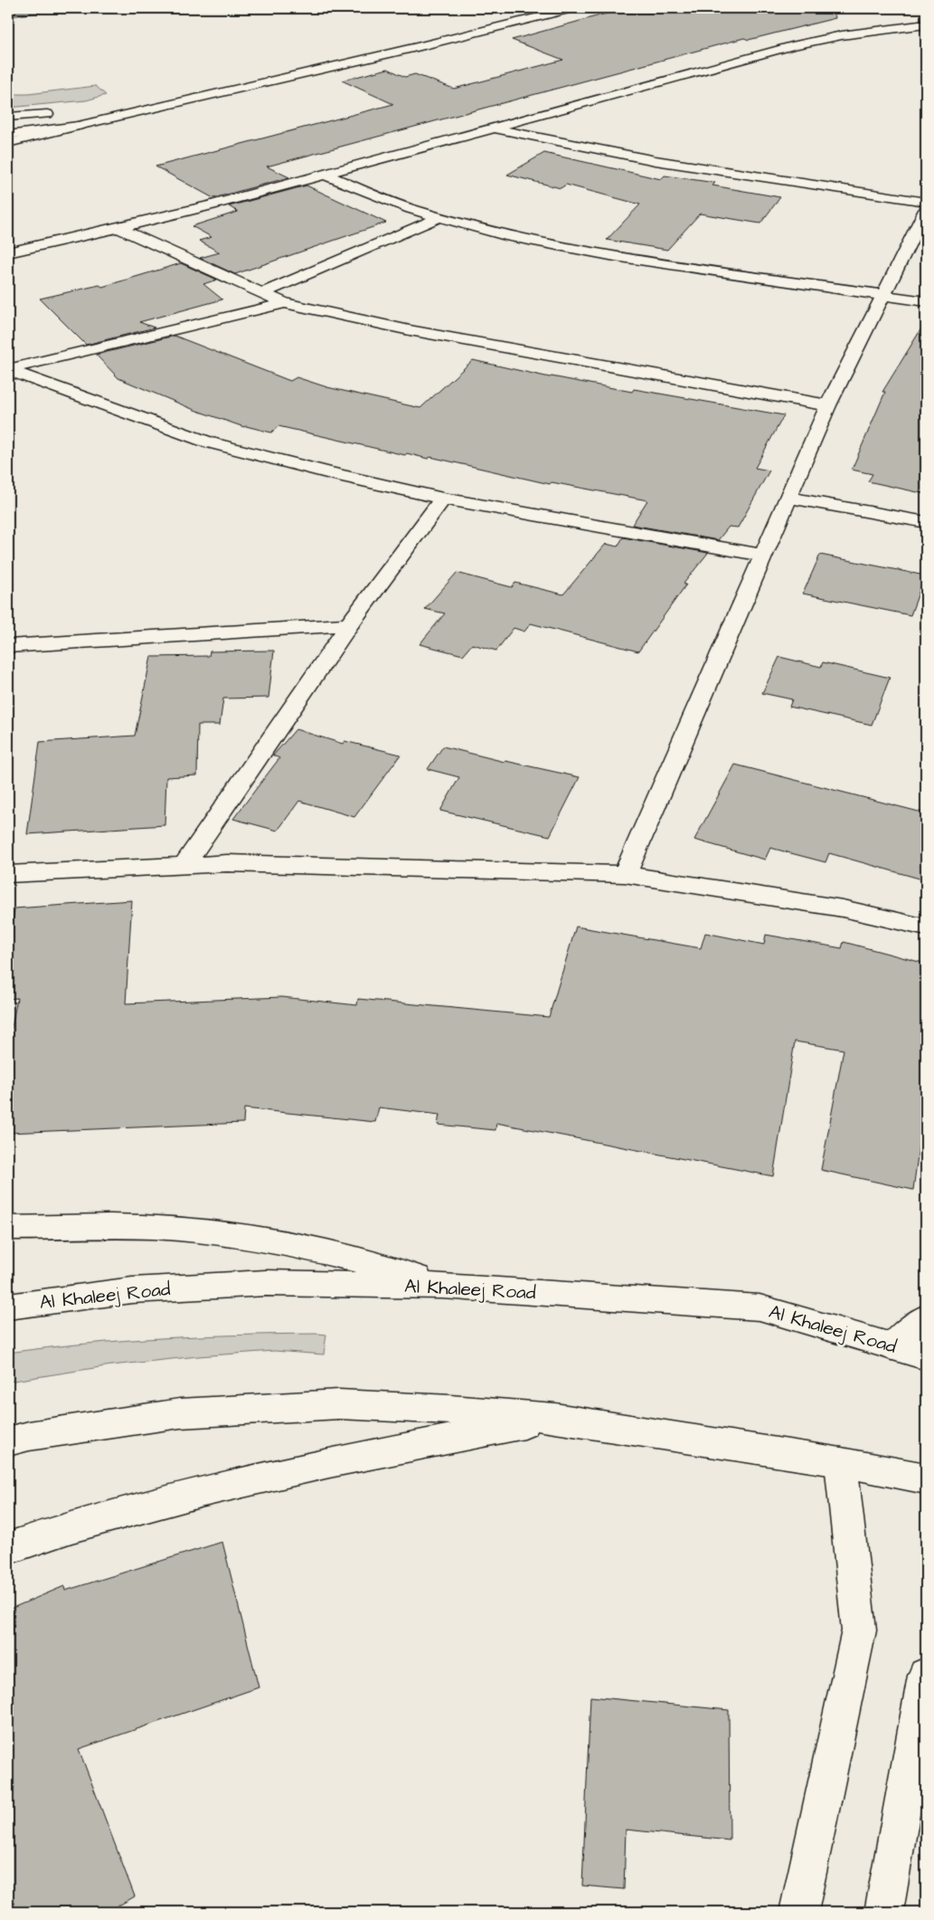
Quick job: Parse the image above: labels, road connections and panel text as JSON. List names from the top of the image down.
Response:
{
  "streets": {
    "street": ["Al Khaleej Road"]
  }
}
